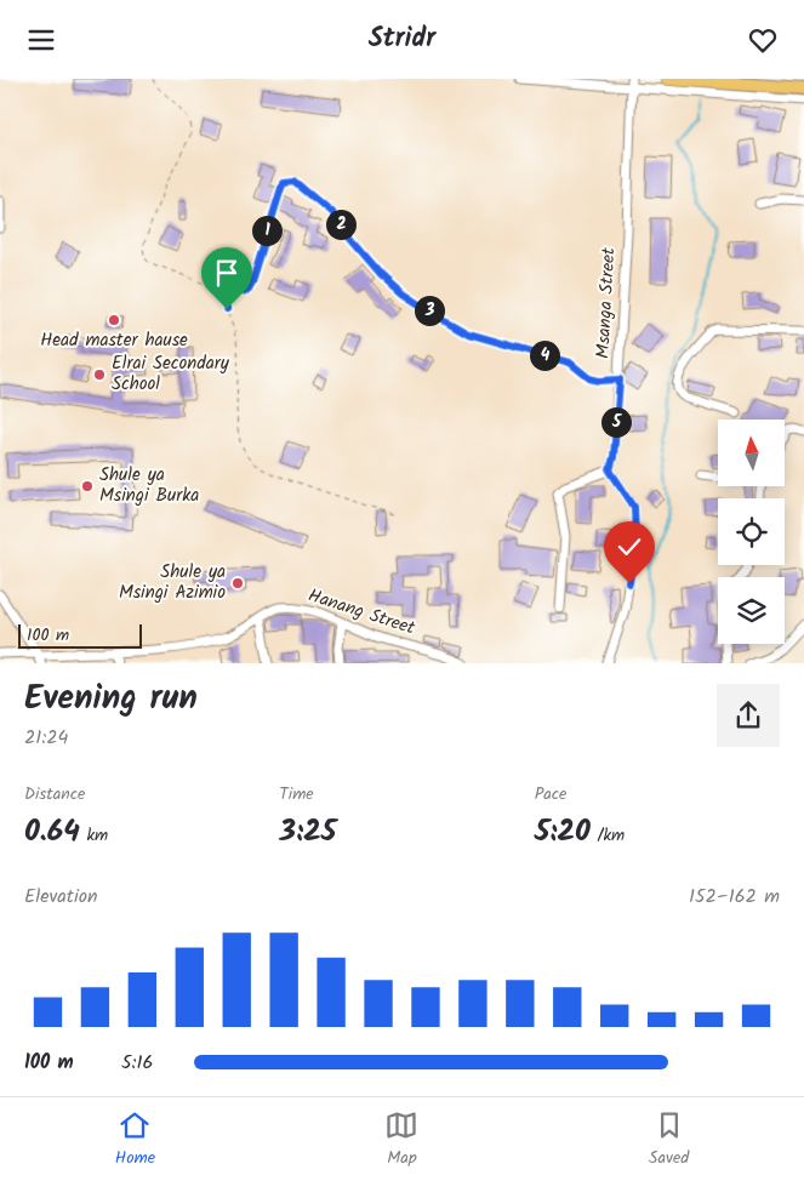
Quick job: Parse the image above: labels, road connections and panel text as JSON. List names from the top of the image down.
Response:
{
  "streets": {
    "street": ["Msanga Street", "Hanang Street"]
  },
  "places": [
    "Head master hause",
    "Elrai Secondary School",
    "Shule ya Msingi Burka",
    "Shule ya Msingi Azimio"
  ],
  "scale_bar": "100 m",
  "north": "top",
  "page": {
    "header": "Stridr",
    "pins": [
      "2",
      "1",
      "3",
      "4",
      "5"
    ],
    "scale": "100 m",
    "heading": ["Evening run", "21:24"],
    "stats": [
      ["Distance", "0.64 km"],
      ["Time", "3:25"],
      ["Pace", "5:20 /km"]
    ],
    "chart": ["Elevation", "152–162 m"],
    "list": [
      {
        "name": "100 m",
        "note": "5:16"
      }
    ],
    "tabs": ["Home", "Map", "Saved"]
  }
}
